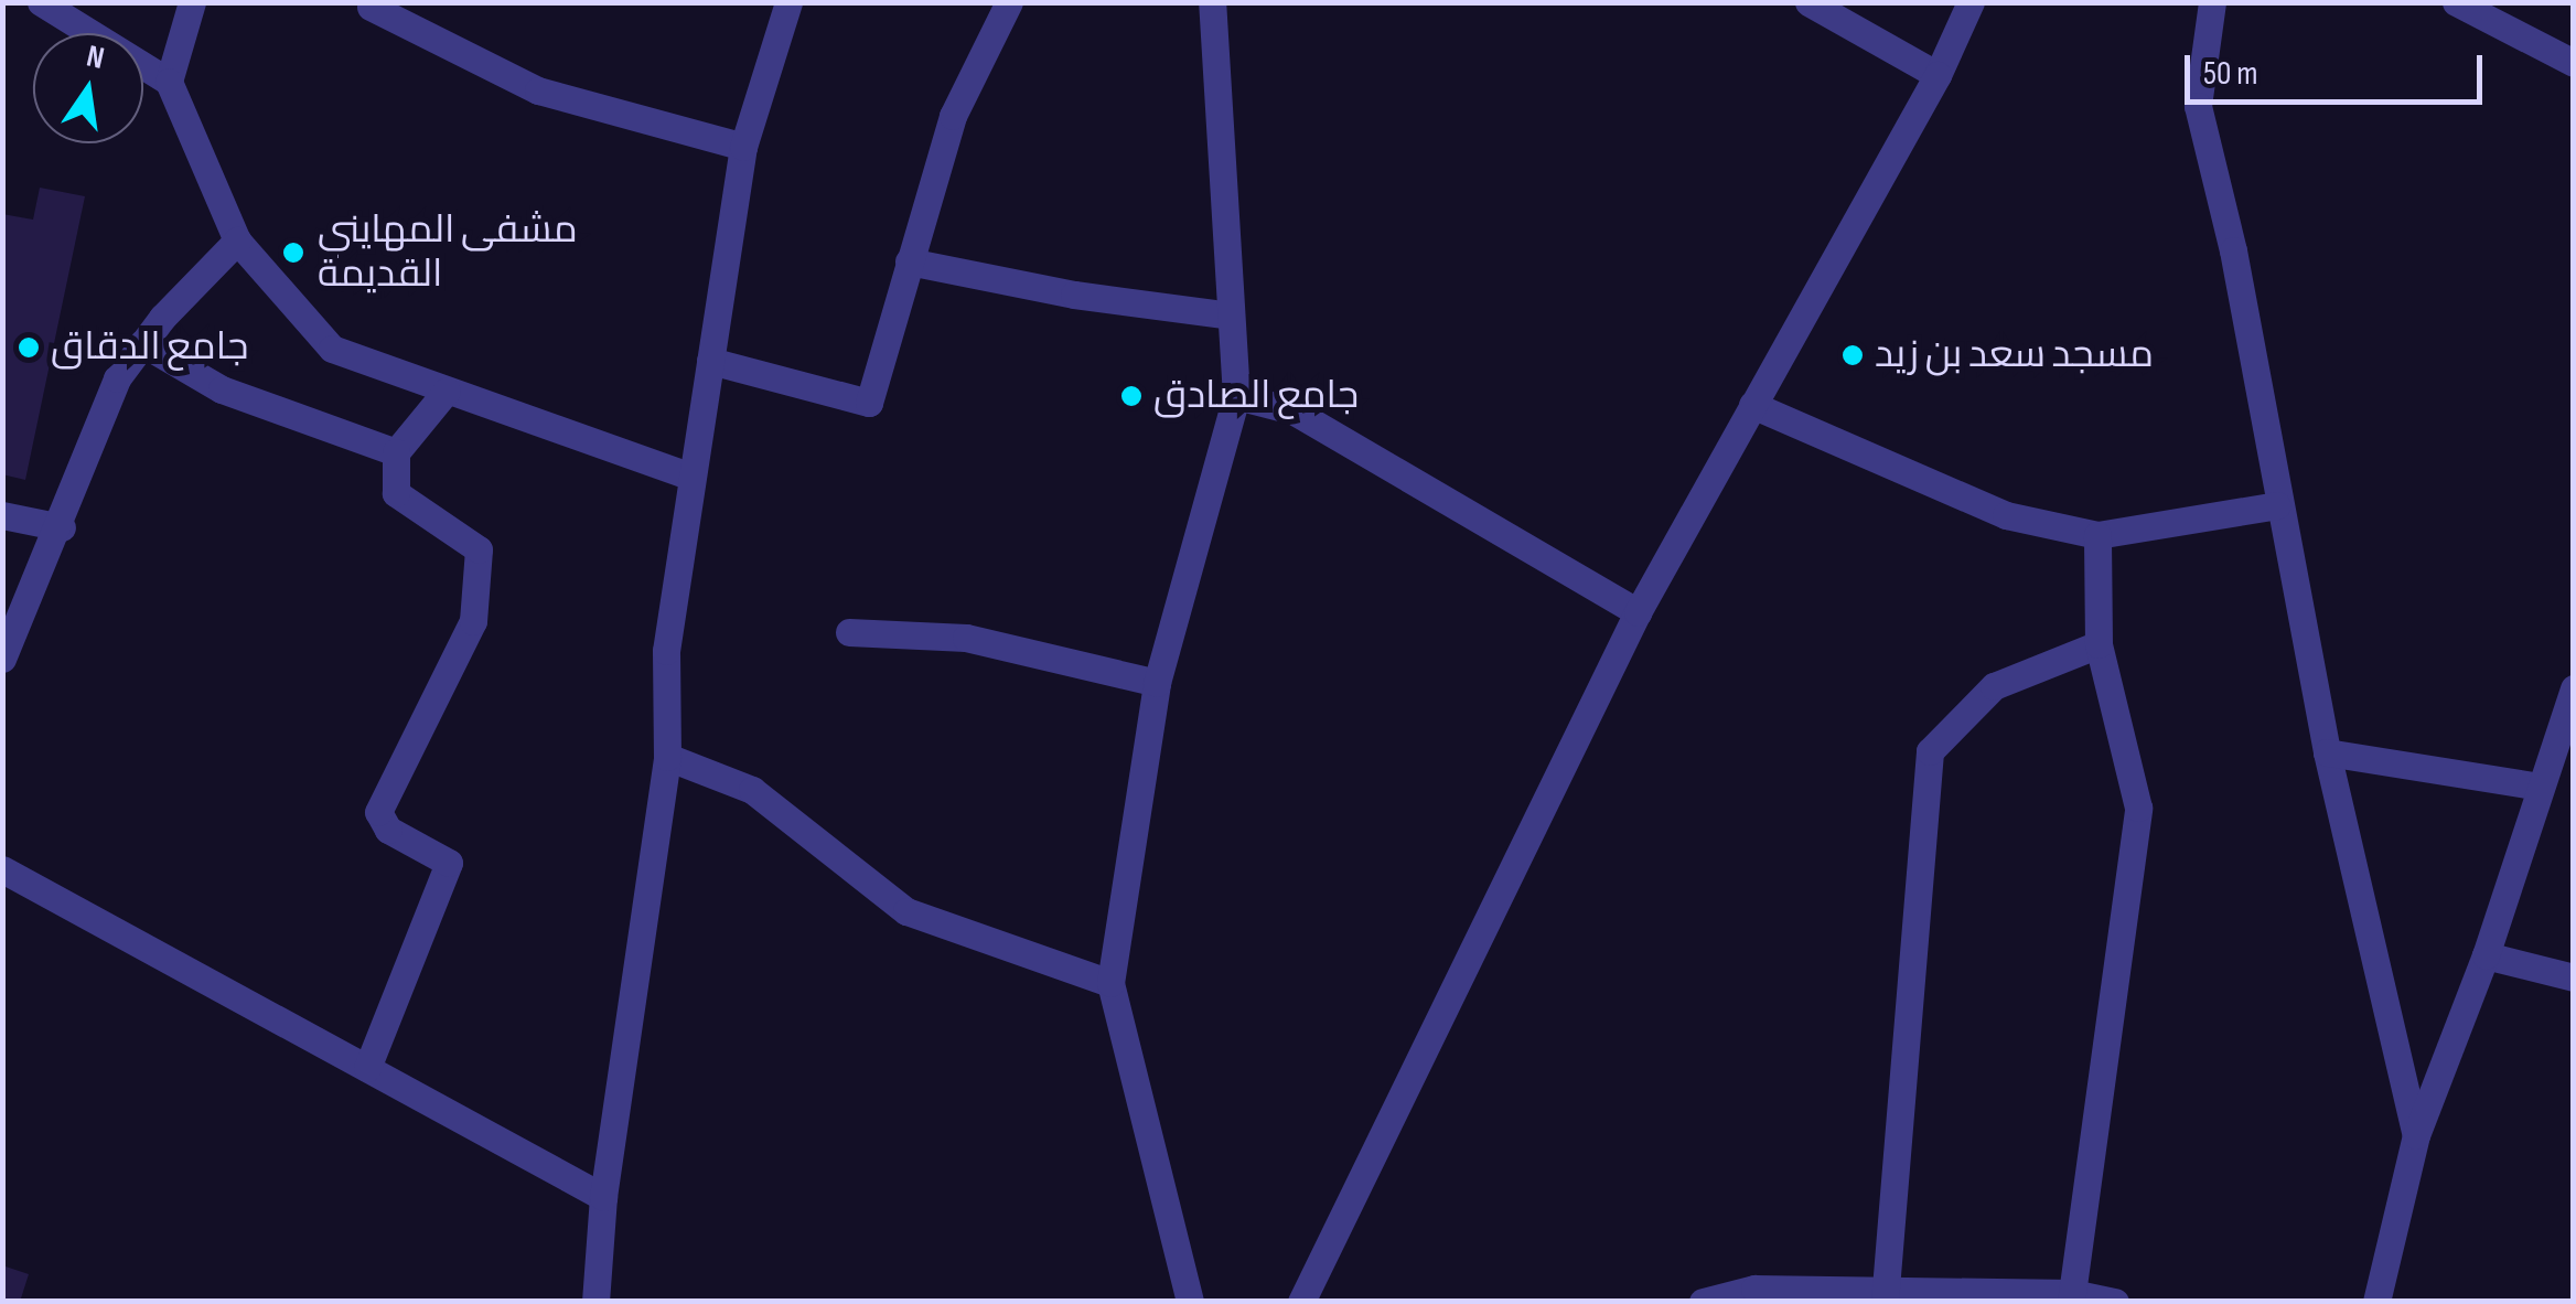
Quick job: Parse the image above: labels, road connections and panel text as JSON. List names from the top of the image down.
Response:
{
  "places": [
    "مشفى المهايني القديمة",
    "جامع الدقاق",
    "مسجد سعد بن زيد",
    "جامع الصادق"
  ],
  "scale_bar": "50 m",
  "north": "top"
}
